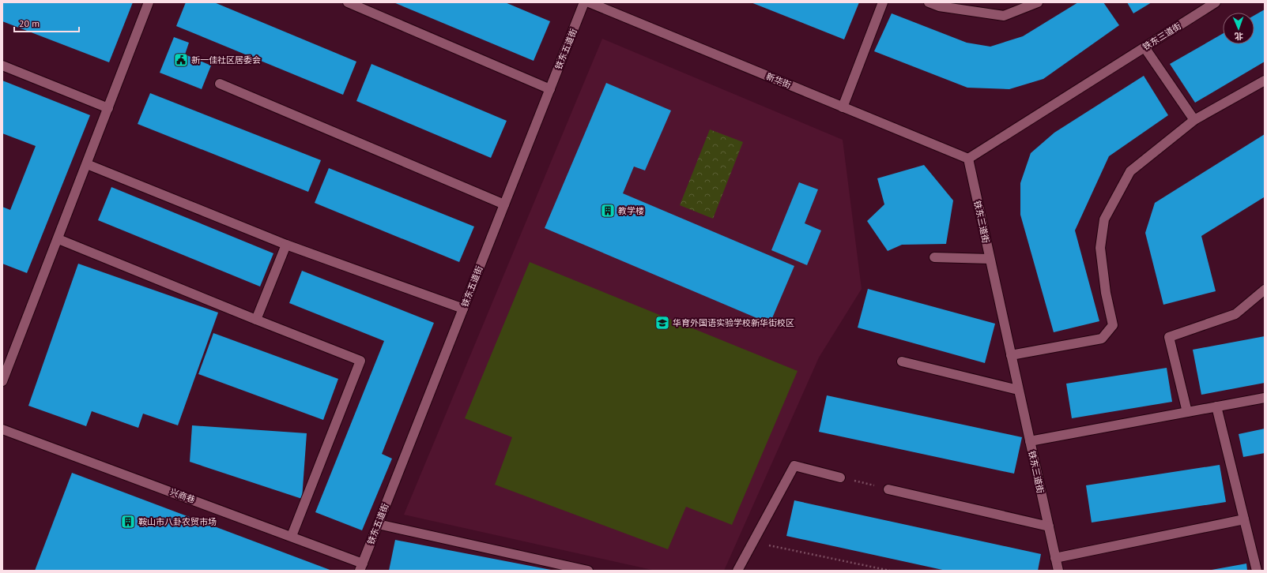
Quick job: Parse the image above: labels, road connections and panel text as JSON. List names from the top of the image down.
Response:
{
  "streets": {
    "street": [
      "铁东三道街",
      "铁东五道街",
      "新华街",
      "兴商巷"
    ]
  },
  "crossings": [
    ["铁东三道街", "新华街"],
    ["铁东五道街", "兴商巷"]
  ],
  "places": {
    "public building": ["新一佳社区居委会"],
    "building": ["教学楼", "鞍山市八卦农贸市场"],
    "school or university": ["华育外国语实验学校新华街校区"]
  },
  "scale_bar": "20 m",
  "north": "bottom"
}
